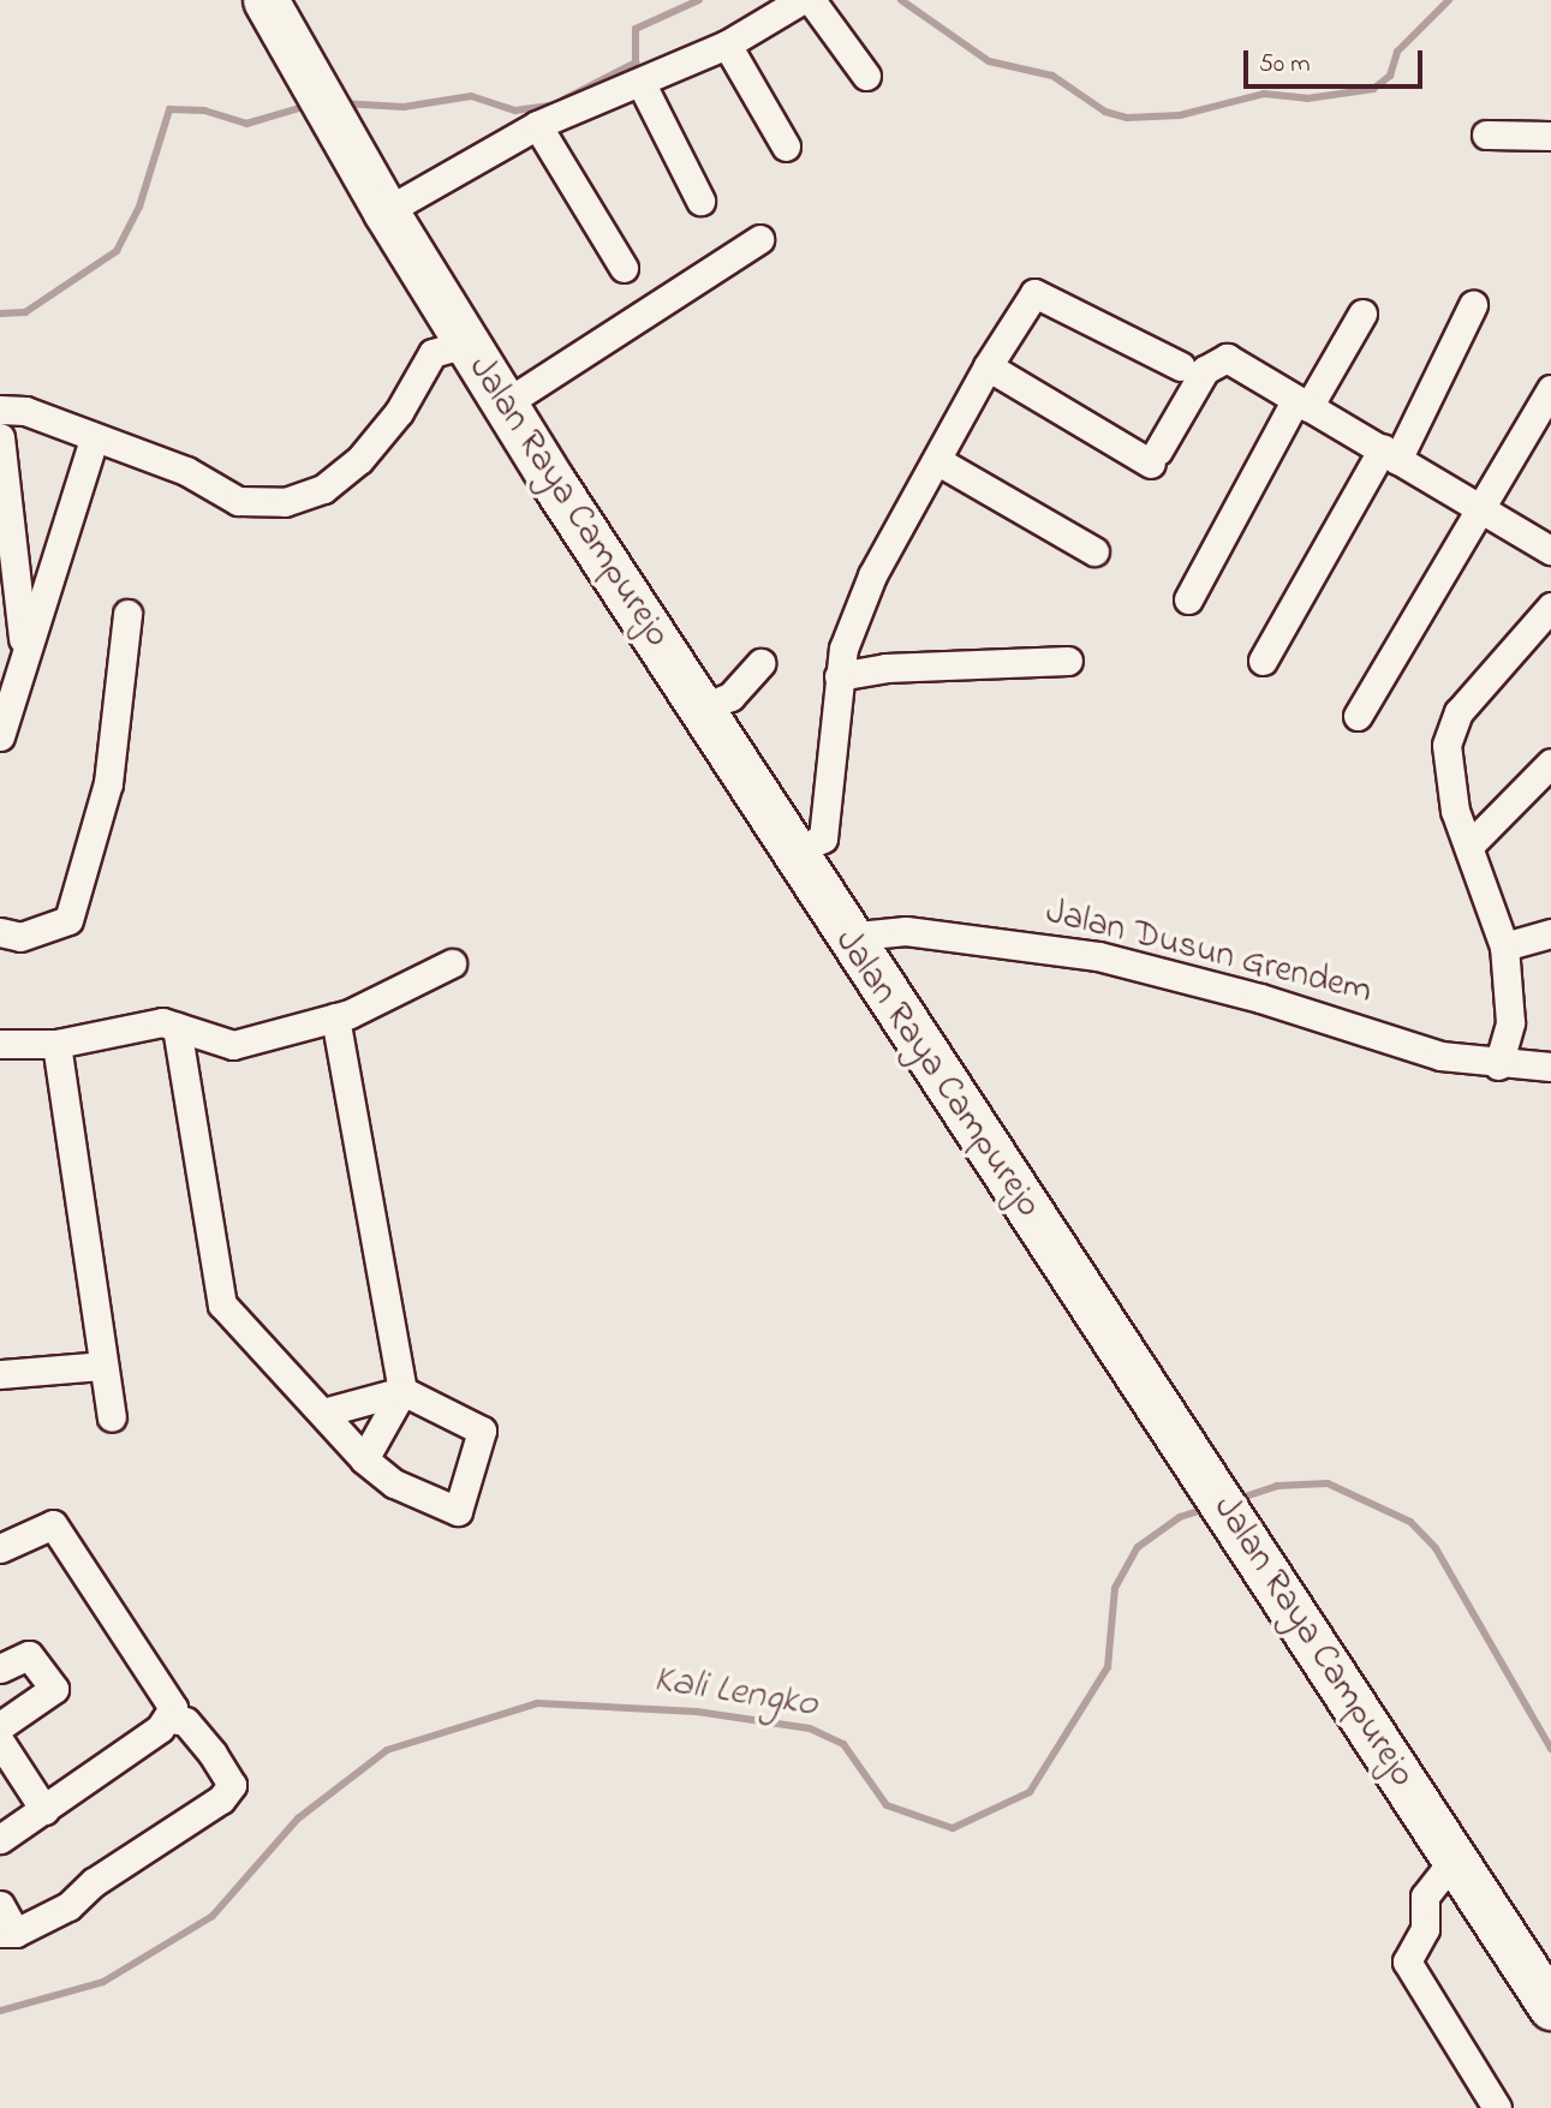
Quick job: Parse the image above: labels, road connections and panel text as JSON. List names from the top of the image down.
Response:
{
  "streets": {
    "main road": ["Jalan Raya Campurejo"],
    "street": ["Jalan Dusun Grendem"]
  },
  "crossings": [
    ["Jalan Raya Campurejo", "Jalan Dusun Grendem"]
  ],
  "water": ["Kali Lengko"],
  "scale_bar": "50 m"
}
